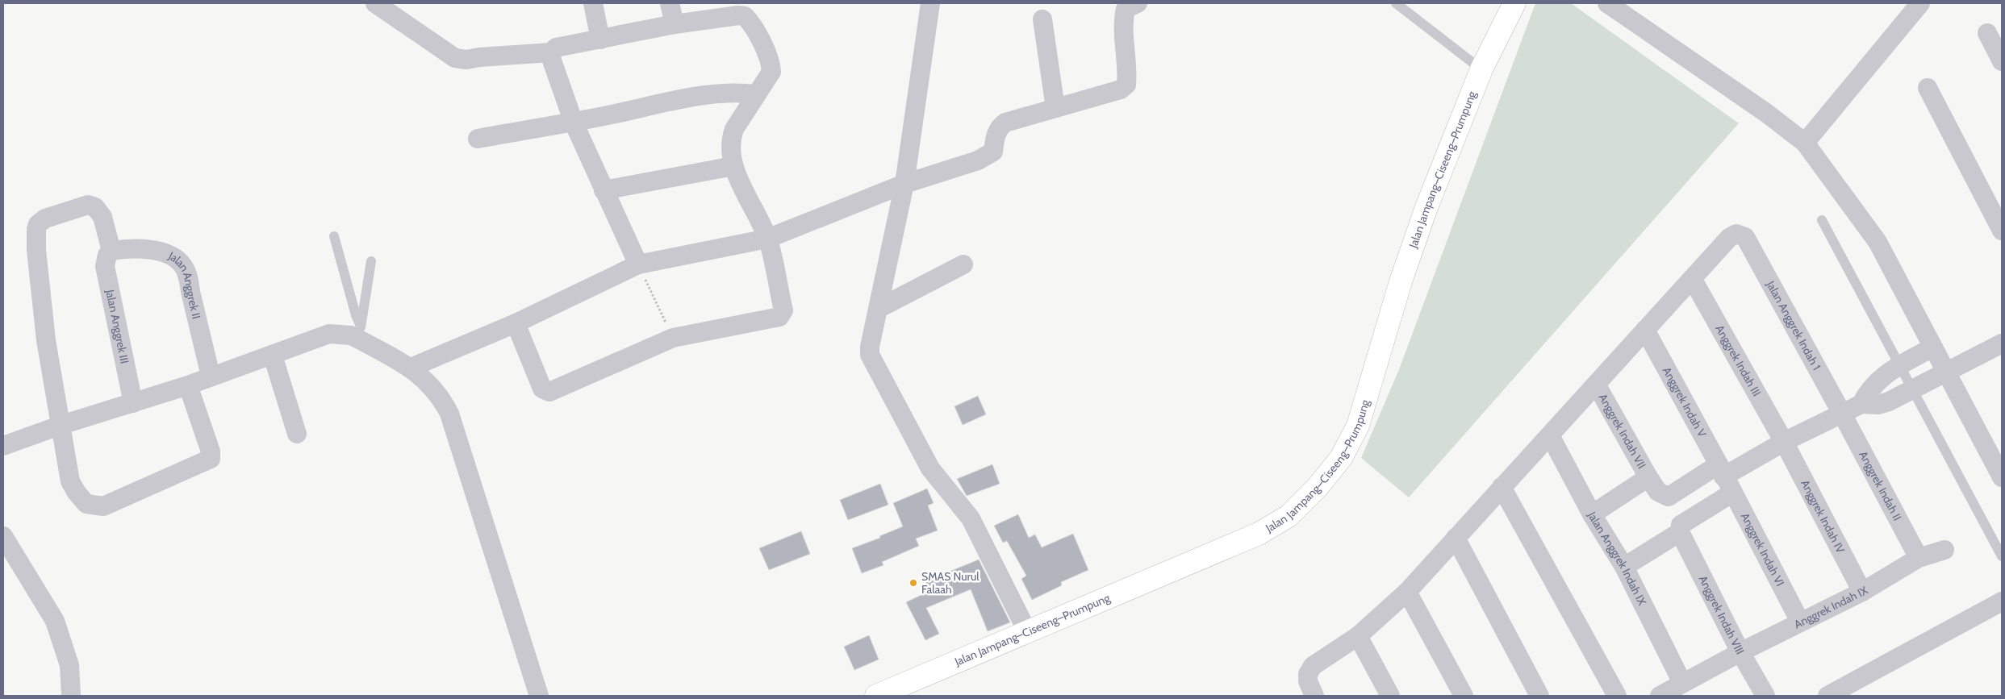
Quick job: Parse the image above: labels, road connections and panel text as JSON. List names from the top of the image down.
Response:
{
  "streets": {
    "main road": ["Jalan Jampang–Ciseeng–Prumpung"],
    "street": [
      "Jalan Anggrek II",
      "Jalan Anggrek Indah 1",
      "Jalan Anggrek III",
      "Anggrek Indah III",
      "Anggrek Indah V",
      "Anggrek Indah VII",
      "Anggrek Indah II",
      "Anggrek Indah IV",
      "Anggrek Indah VI",
      "Jalan Anggrek Indah IX",
      "Anggrek Indah IX",
      "Anggrek Indah VIII"
    ]
  },
  "crossings": [
    ["Jalan Anggrek II", "Jalan Anggrek III"],
    ["Jalan Anggrek Indah 1", "Anggrek Indah III"],
    ["Jalan Anggrek Indah 1", "Anggrek Indah II"],
    ["Anggrek Indah III", "Anggrek Indah IV"],
    ["Anggrek Indah V", "Anggrek Indah VII"],
    ["Anggrek Indah V", "Anggrek Indah VI"],
    ["Anggrek Indah VII", "Anggrek Indah VI"],
    ["Anggrek Indah II", "Anggrek Indah IX"],
    ["Anggrek Indah IV", "Anggrek Indah IX"],
    ["Anggrek Indah VI", "Anggrek Indah IX"],
    ["Jalan Anggrek Indah IX", "Anggrek Indah IX"],
    ["Anggrek Indah IX", "Anggrek Indah VIII"]
  ],
  "places": ["SMAS Nurul Falaah"]
}
